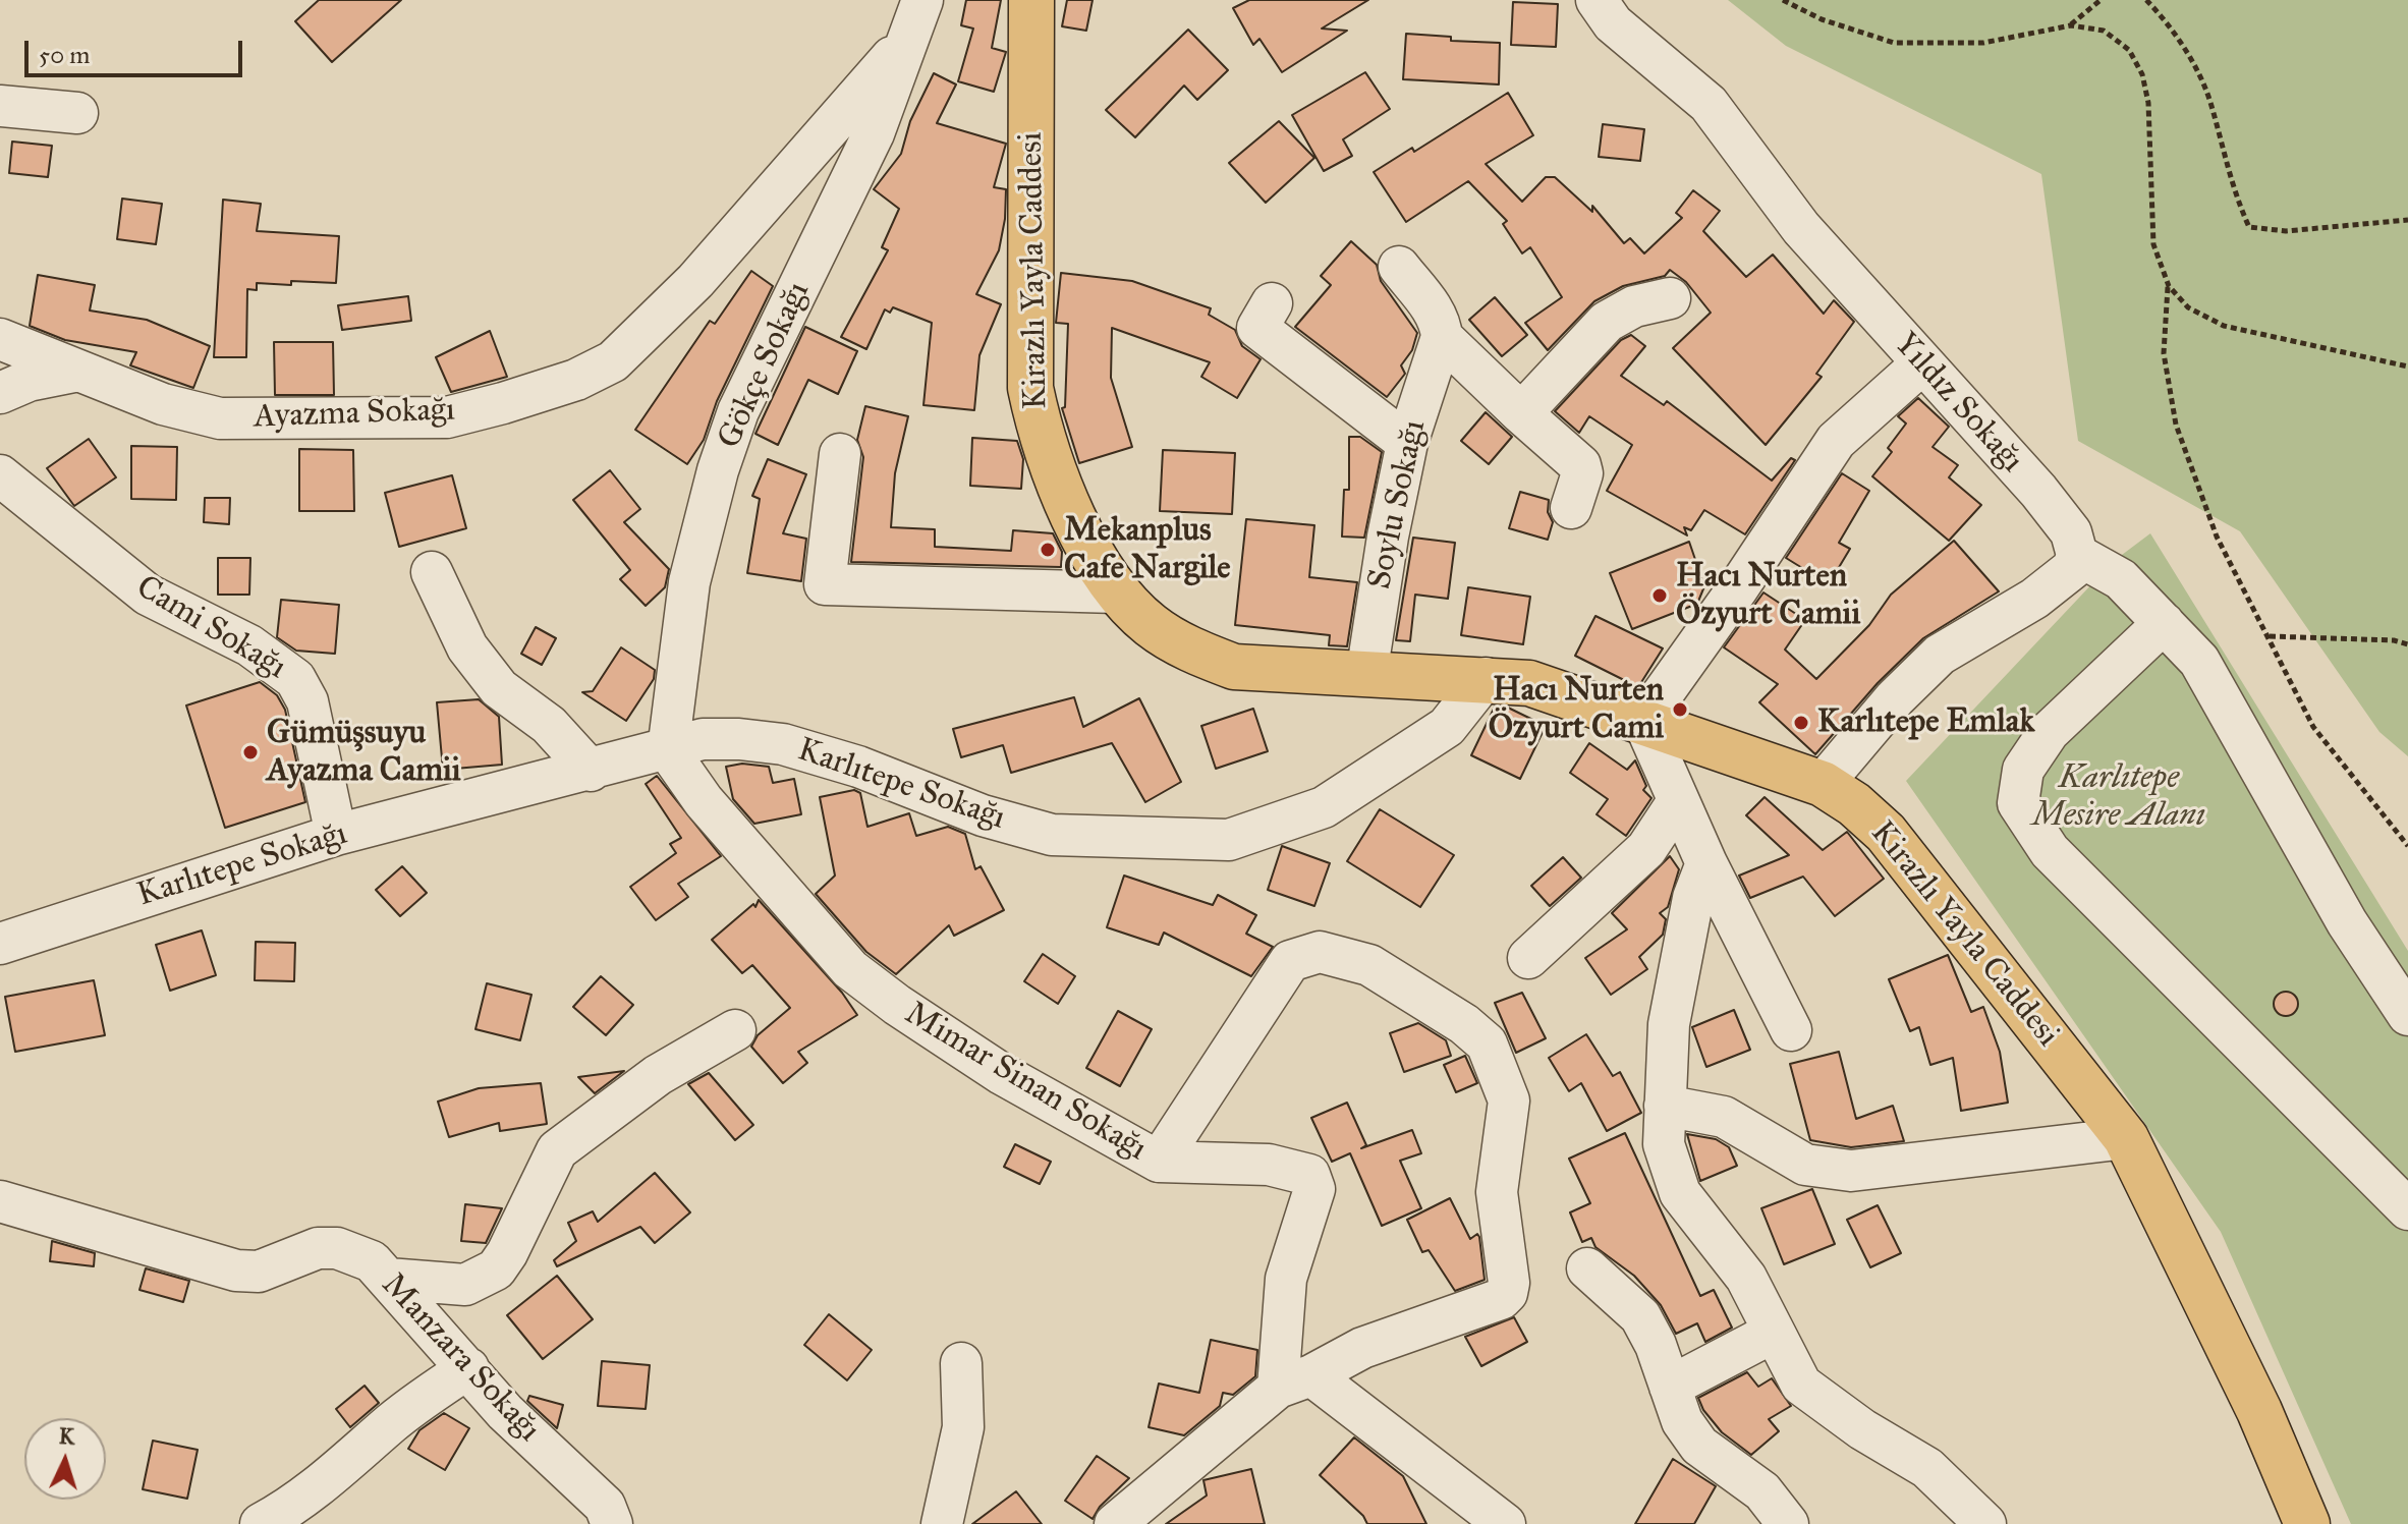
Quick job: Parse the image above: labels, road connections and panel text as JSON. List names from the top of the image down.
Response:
{
  "streets": {
    "main road": ["Kirazlı Yayla Caddesi"],
    "street": [
      "Gökçe Sokağı",
      "Yıldız Sokağı",
      "Ayazma Sokağı",
      "Soylu Sokağı",
      "Cami Sokağı",
      "Karlıtepe Sokağı",
      "Mimar Sinan Sokağı",
      "Manzara Sokağı"
    ]
  },
  "crossings": [
    ["Kirazlı Yayla Caddesi", "Soylu Sokağı"],
    ["Kirazlı Yayla Caddesi", "Karlıtepe Sokağı"],
    ["Gökçe Sokağı", "Ayazma Sokağı"],
    ["Gökçe Sokağı", "Karlıtepe Sokağı"],
    ["Gökçe Sokağı", "Mimar Sinan Sokağı"],
    ["Cami Sokağı", "Karlıtepe Sokağı"],
    ["Karlıtepe Sokağı", "Mimar Sinan Sokağı"]
  ],
  "parks": ["Karlıtepe Mesire Alanı"],
  "places": [
    "Mekanplus Cafe Nargile",
    "Hacı Nurten Özyurt Camii",
    "Hacı Nurten Özyurt Cami",
    "Karlıtepe Emlak",
    "Gümüşsuyu Ayazma Camii"
  ],
  "scale_bar": "50 m",
  "north": "top"
}
